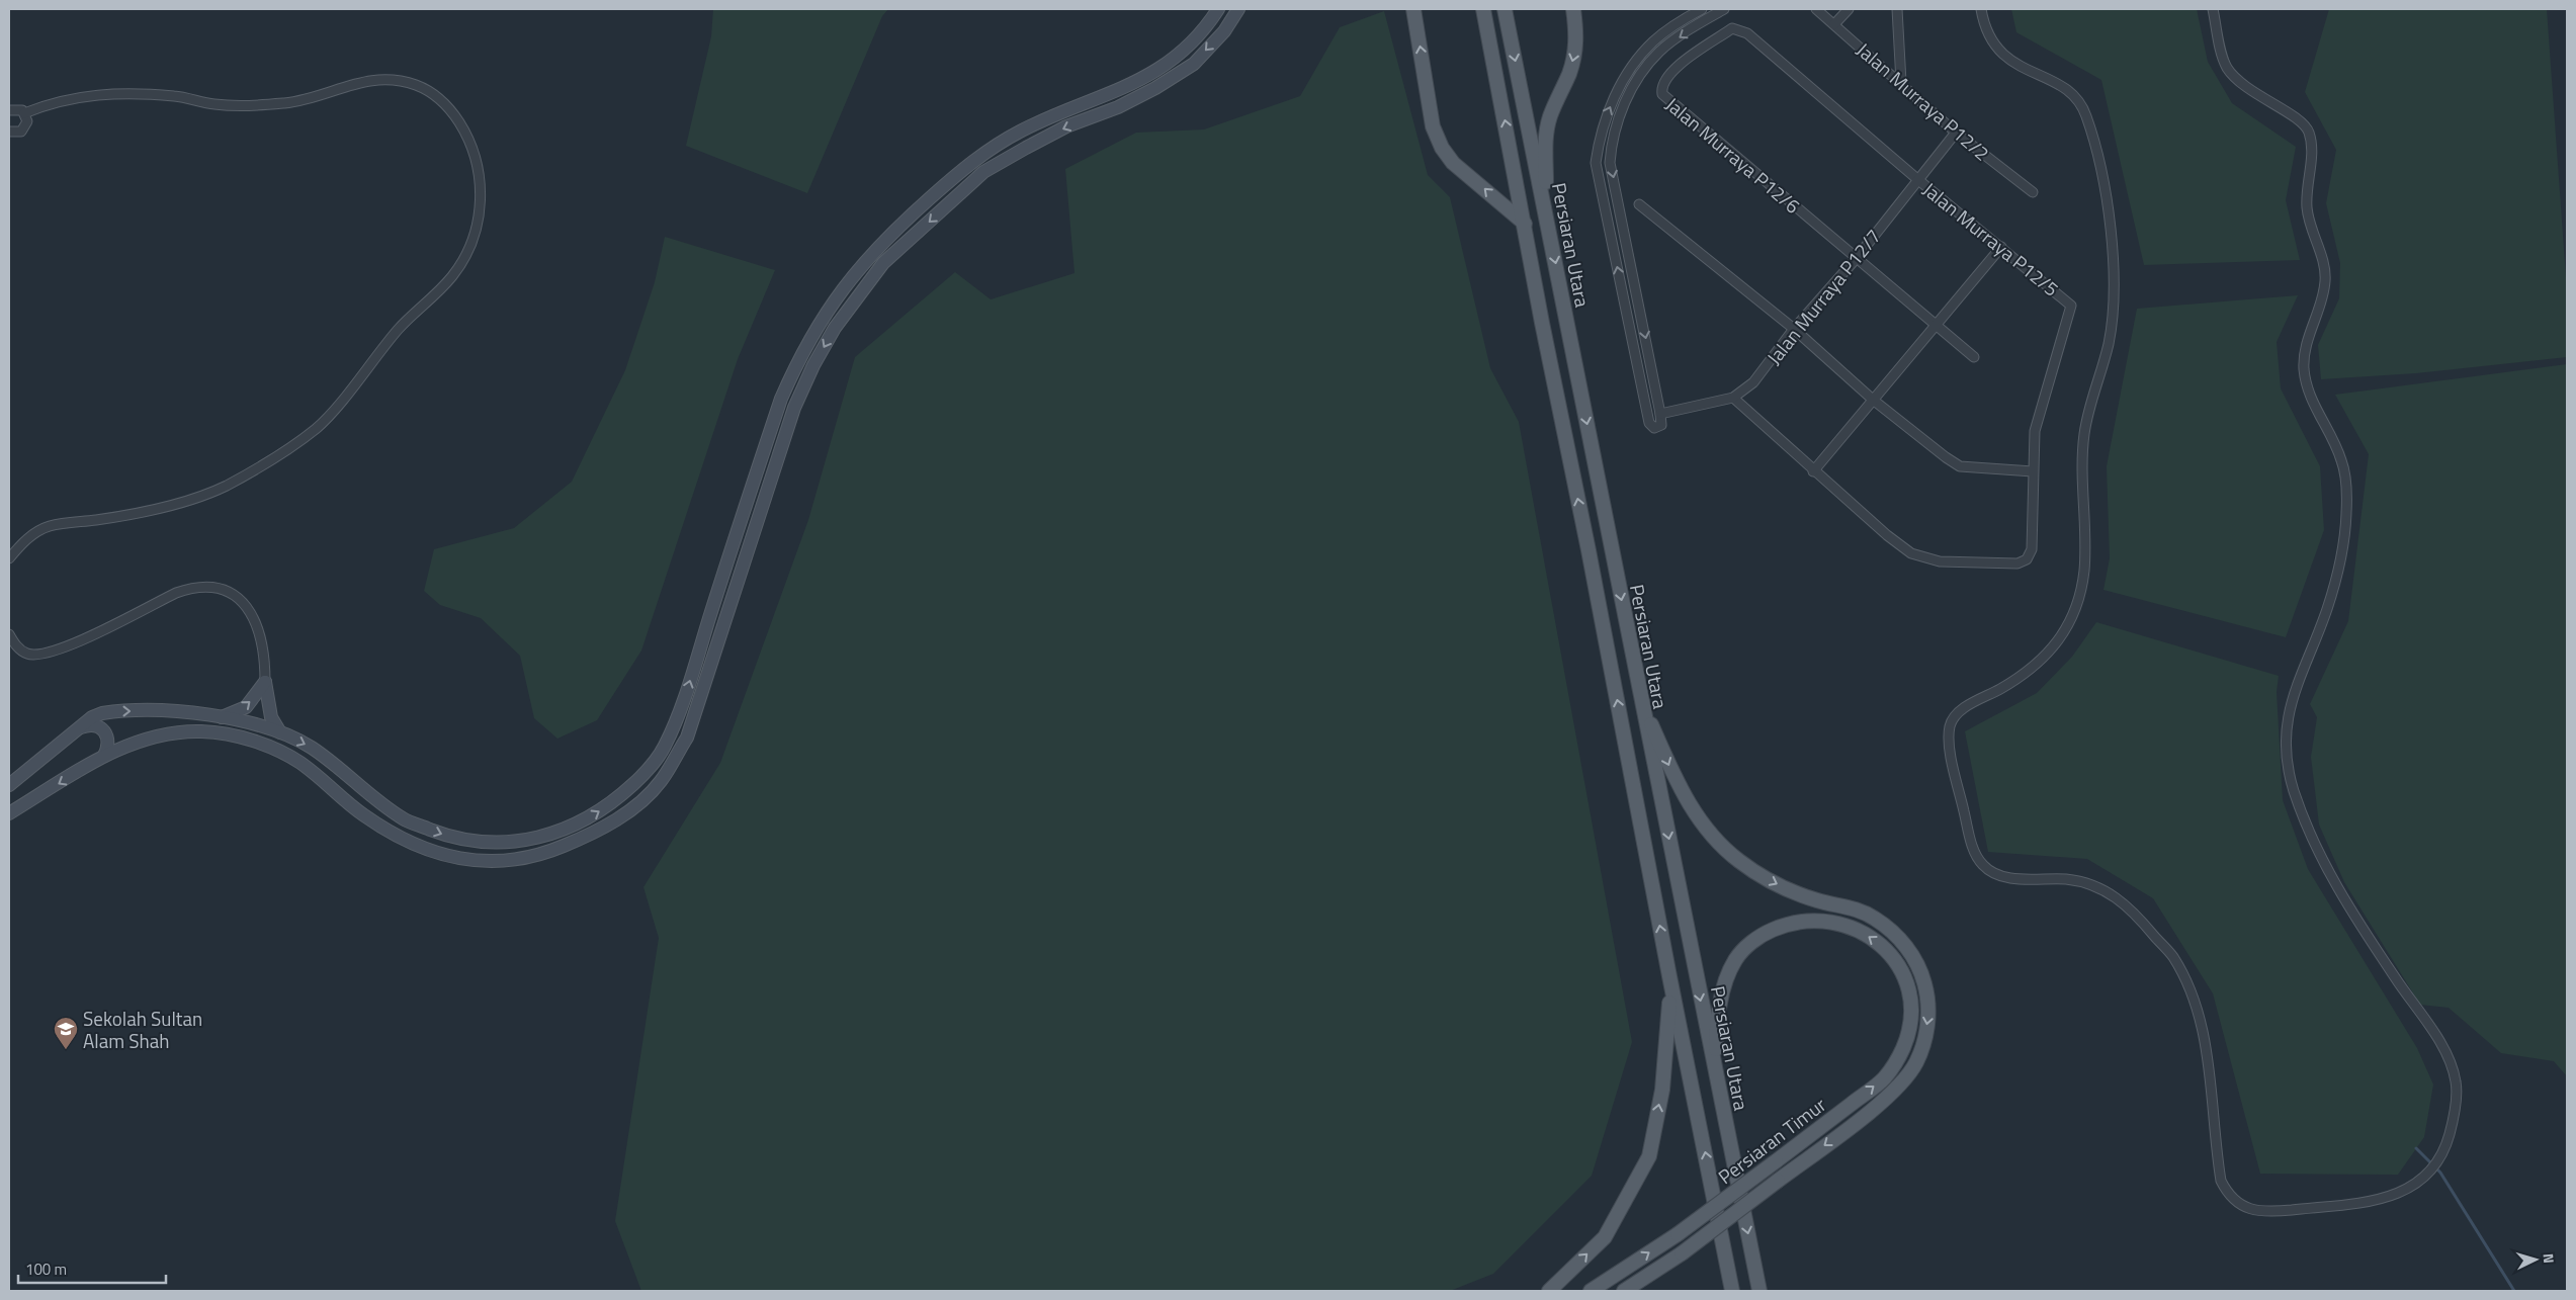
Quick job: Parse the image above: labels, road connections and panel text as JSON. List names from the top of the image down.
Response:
{
  "streets": {
    "main road": ["Persiaran Utara", "Persiaran Timur"],
    "street": [
      "Jalan Murraya P12/2",
      "Jalan Murraya P12/6",
      "Jalan Murraya P12/5",
      "Jalan Murraya P12/7"
    ]
  },
  "crossings": [
    ["Jalan Murraya P12/2", "Jalan Murraya P12/7"],
    ["Jalan Murraya P12/6", "Jalan Murraya P12/5"],
    ["Jalan Murraya P12/6", "Jalan Murraya P12/7"],
    ["Jalan Murraya P12/5", "Jalan Murraya P12/7"],
    ["Persiaran Utara", "Persiaran Timur"]
  ],
  "places": {
    "school or university": ["Sekolah Sultan Alam Shah"]
  },
  "scale_bar": "100 m",
  "north": "right"
}
